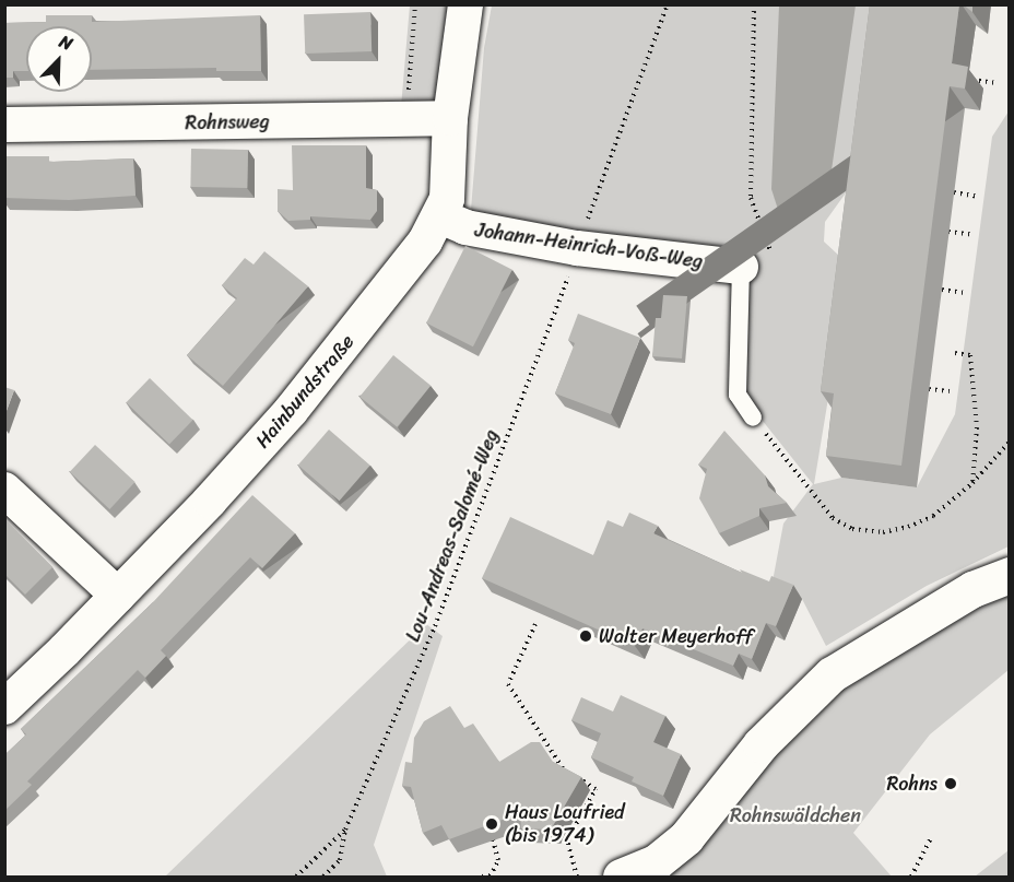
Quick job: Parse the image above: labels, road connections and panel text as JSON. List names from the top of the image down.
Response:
{
  "streets": {
    "street": ["Rohnsweg", "Johann-Heinrich-Voß-Weg", "Hainbundstraße"],
    "path": ["Lou-Andreas-Salomé-Weg"]
  },
  "crossings": [
    ["Rohnsweg", "Hainbundstraße"],
    ["Johann-Heinrich-Voß-Weg", "Hainbundstraße"],
    ["Johann-Heinrich-Voß-Weg", "Lou-Andreas-Salomé-Weg"]
  ],
  "parks": ["Rohnswäldchen"],
  "places": ["Walter Meyerhoff", "Rohns", "Haus Loufried (bis 1974)"],
  "north": "top right"
}
